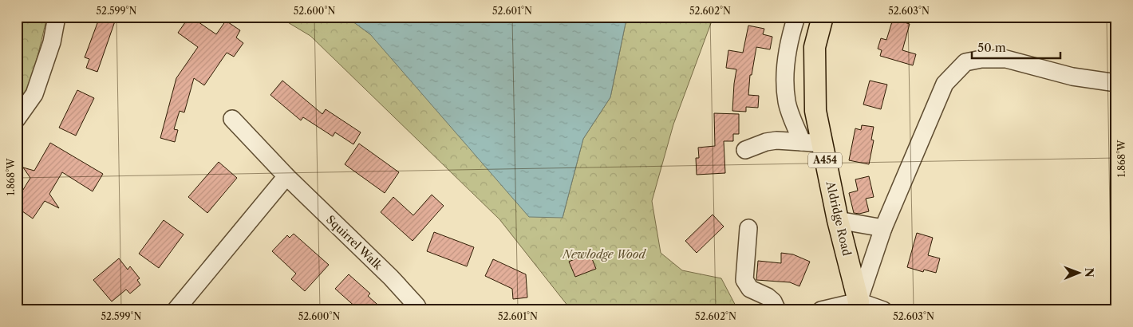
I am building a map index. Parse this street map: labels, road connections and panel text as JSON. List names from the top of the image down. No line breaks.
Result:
{"streets":{"main road":["A454","Aldridge Road"],"street":["Squirrel Walk"]},"parks":["Newlodge Wood"],"scale_bar":"50 m","north":"right","coordinates":["52.599°N","52.600°N","52.601°N","52.602°N","52.603°N","1.868°W"]}
